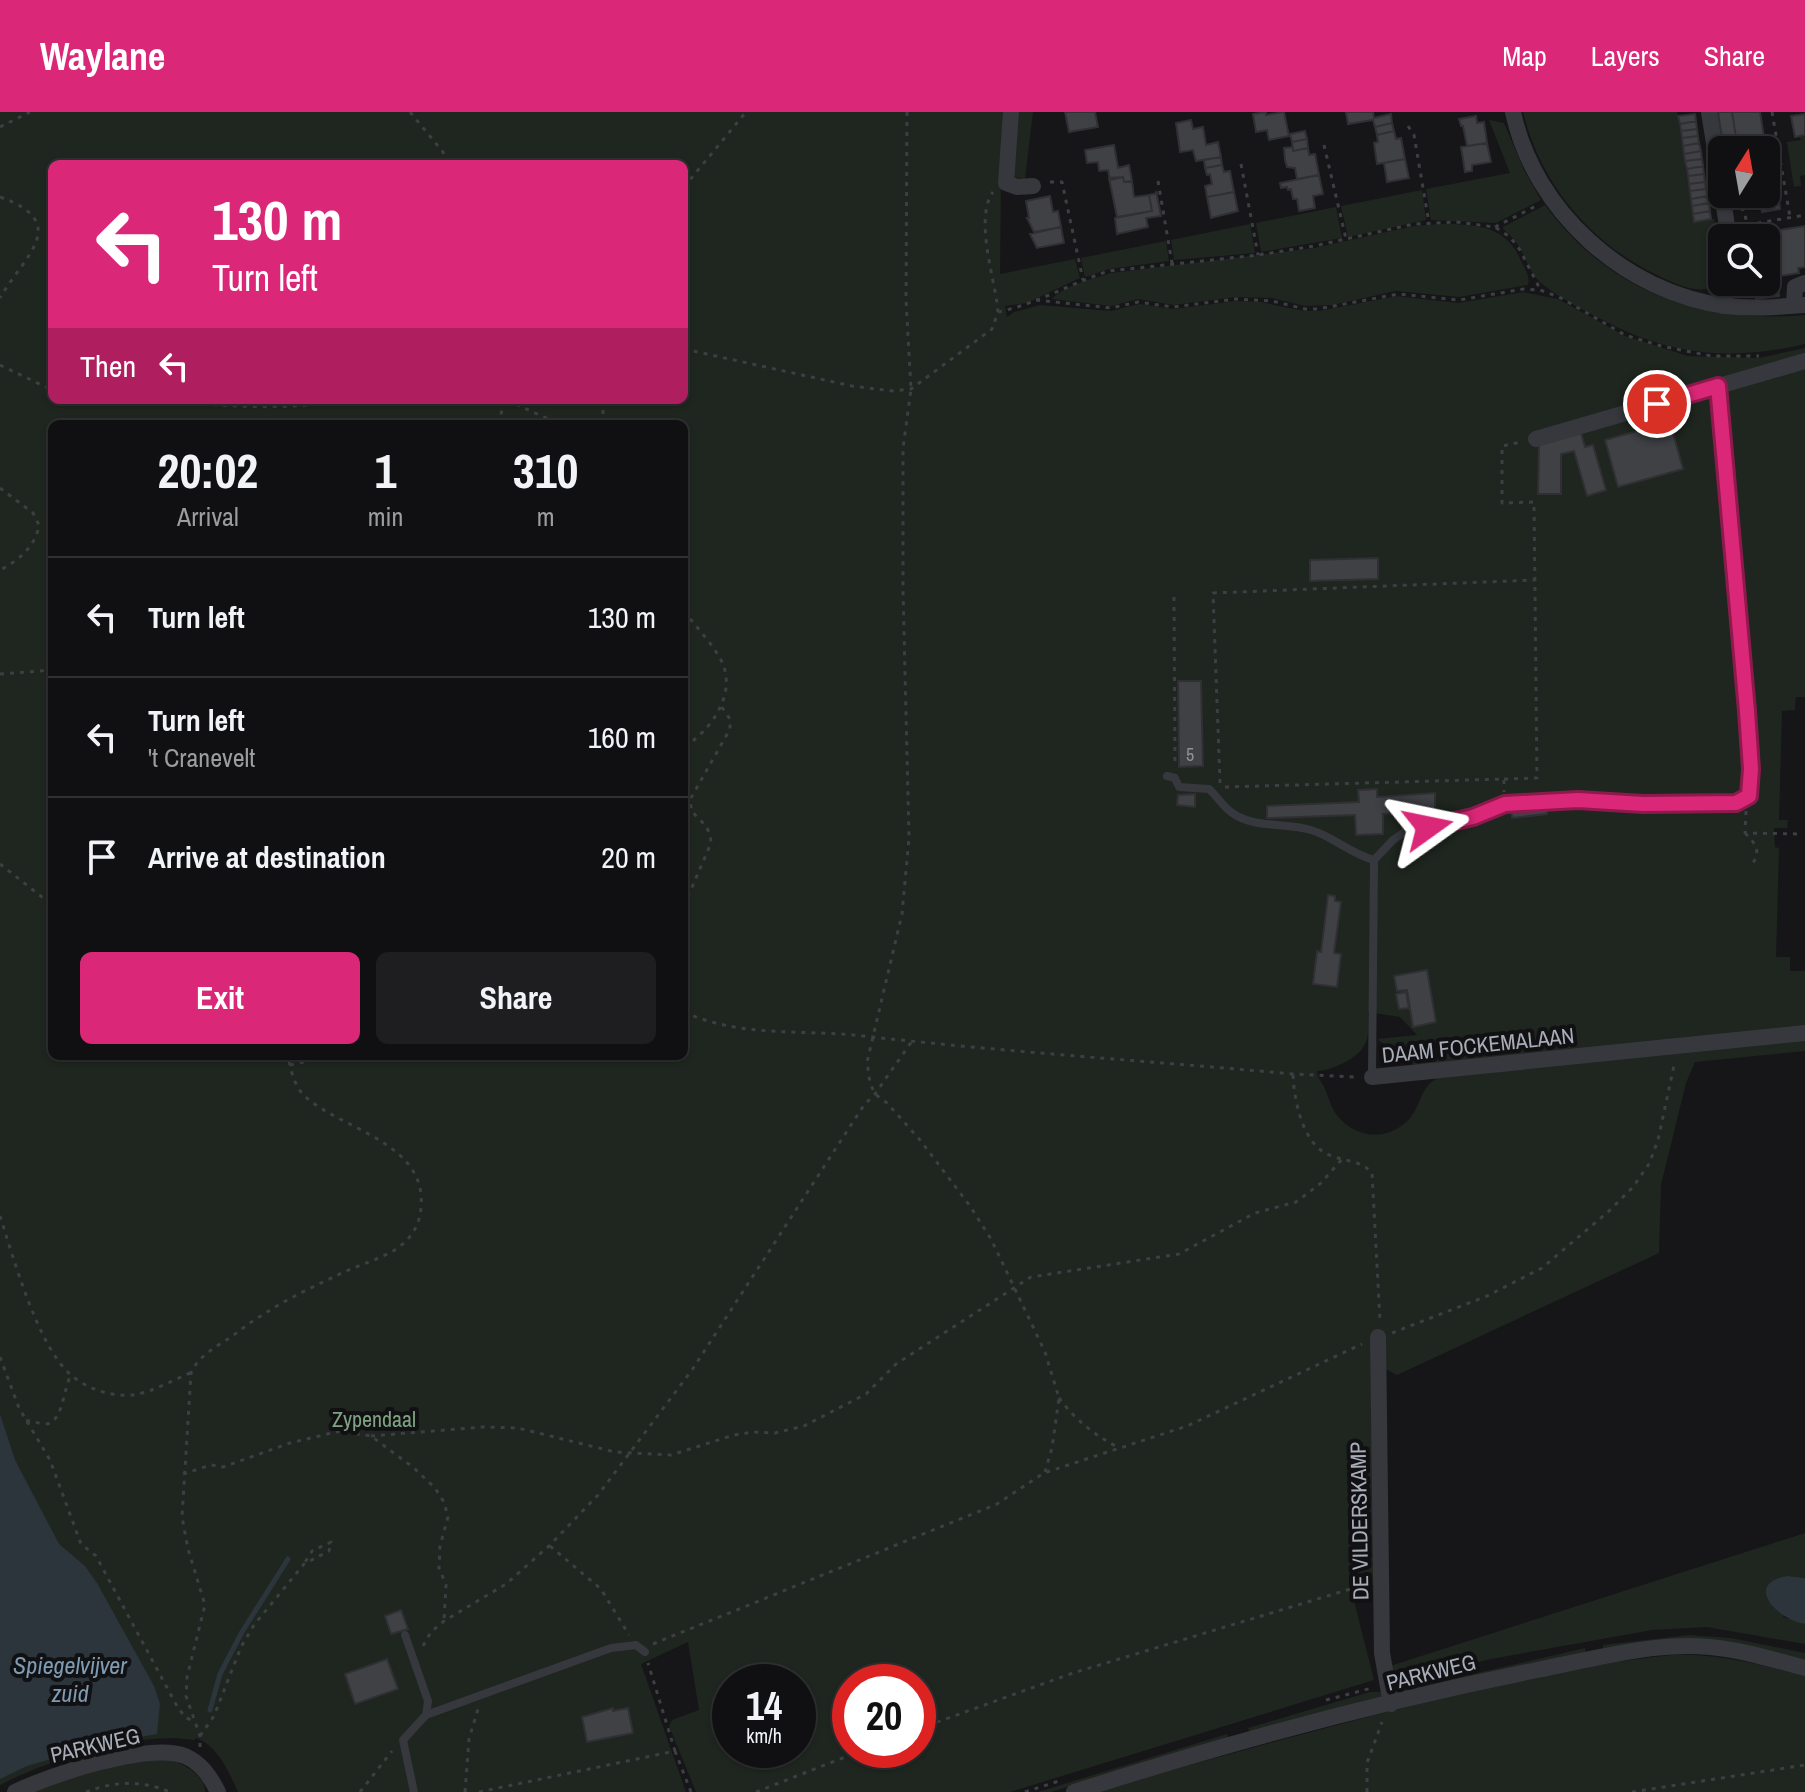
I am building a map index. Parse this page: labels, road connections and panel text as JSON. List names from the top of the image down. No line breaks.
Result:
{"streets":{"street":["DAAM FOCKEMALAAN","DE VILDERSKAMP","PARKWEG"]},"crossings":[["DE VILDERSKAMP","PARKWEG"]],"water":["Spiegelvijver zuid"],"parks":["Zypendaal"],"house_numbers":["5"],"north":"top","page":{"header":"Waylane","nav":["Map","Layers","Share"],"turn":["130 m","Turn left"],"then":"Then","eta":["20:02","Arrival","1","min","310","m"],"list":[{"name":"Turn left","value":"130 m"},{"name":"Turn left","note":"'t Cranevelt","value":"160 m"},{"name":"Arrive at destination","value":"20 m"}],"buttons":["Exit","Share"],"speed":"14 km/h","limit":"20"}}
